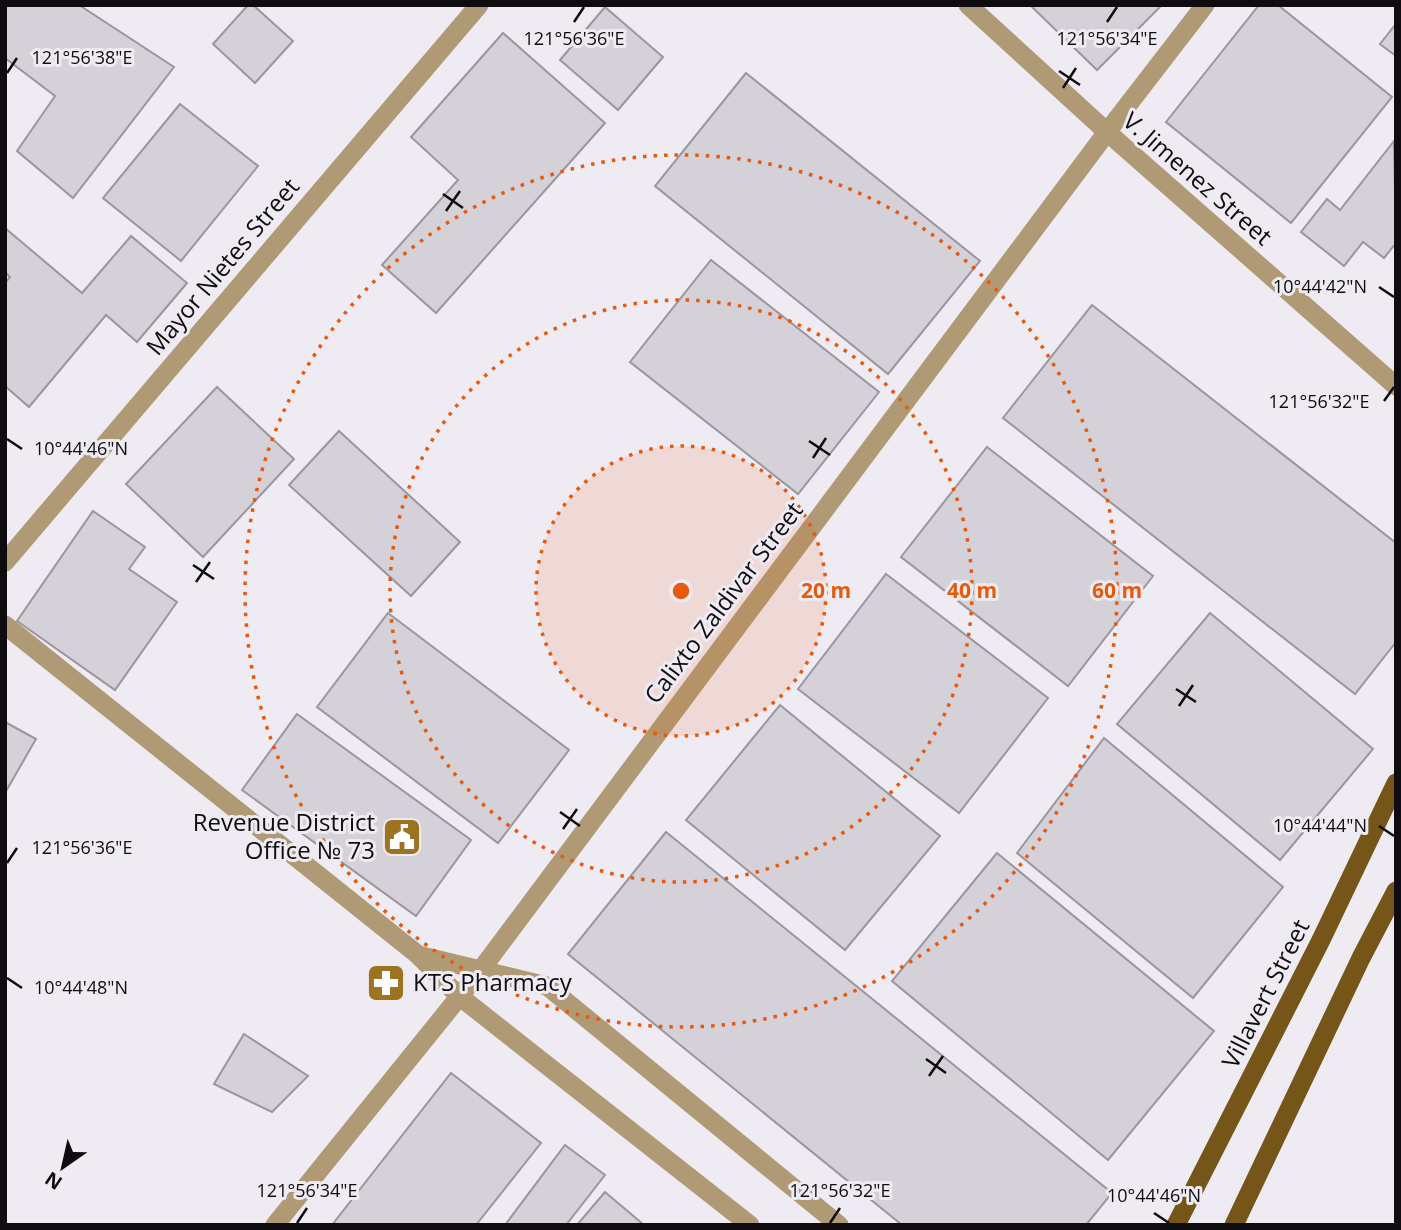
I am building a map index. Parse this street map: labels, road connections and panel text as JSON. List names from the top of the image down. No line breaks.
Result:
{"streets":{"main road":["Villavert Street"],"street":["V. Jimenez Street","Mayor Nietes Street","Calixto Zaldivar Street"]},"crossings":[["V. Jimenez Street","Calixto Zaldivar Street"]],"places":{"public building":["Revenue District Office № 73"],"pharmacy":["KTS Pharmacy"]},"north":"bottom left","coordinates":["121°56'36\"E","121°56'34\"E","121°56'38\"E","10°44'42\"N","121°56'32\"E","10°44'46\"N","10°44'44\"N","10°44'48\"N"],"rings":["20 m","40 m","60 m"]}
